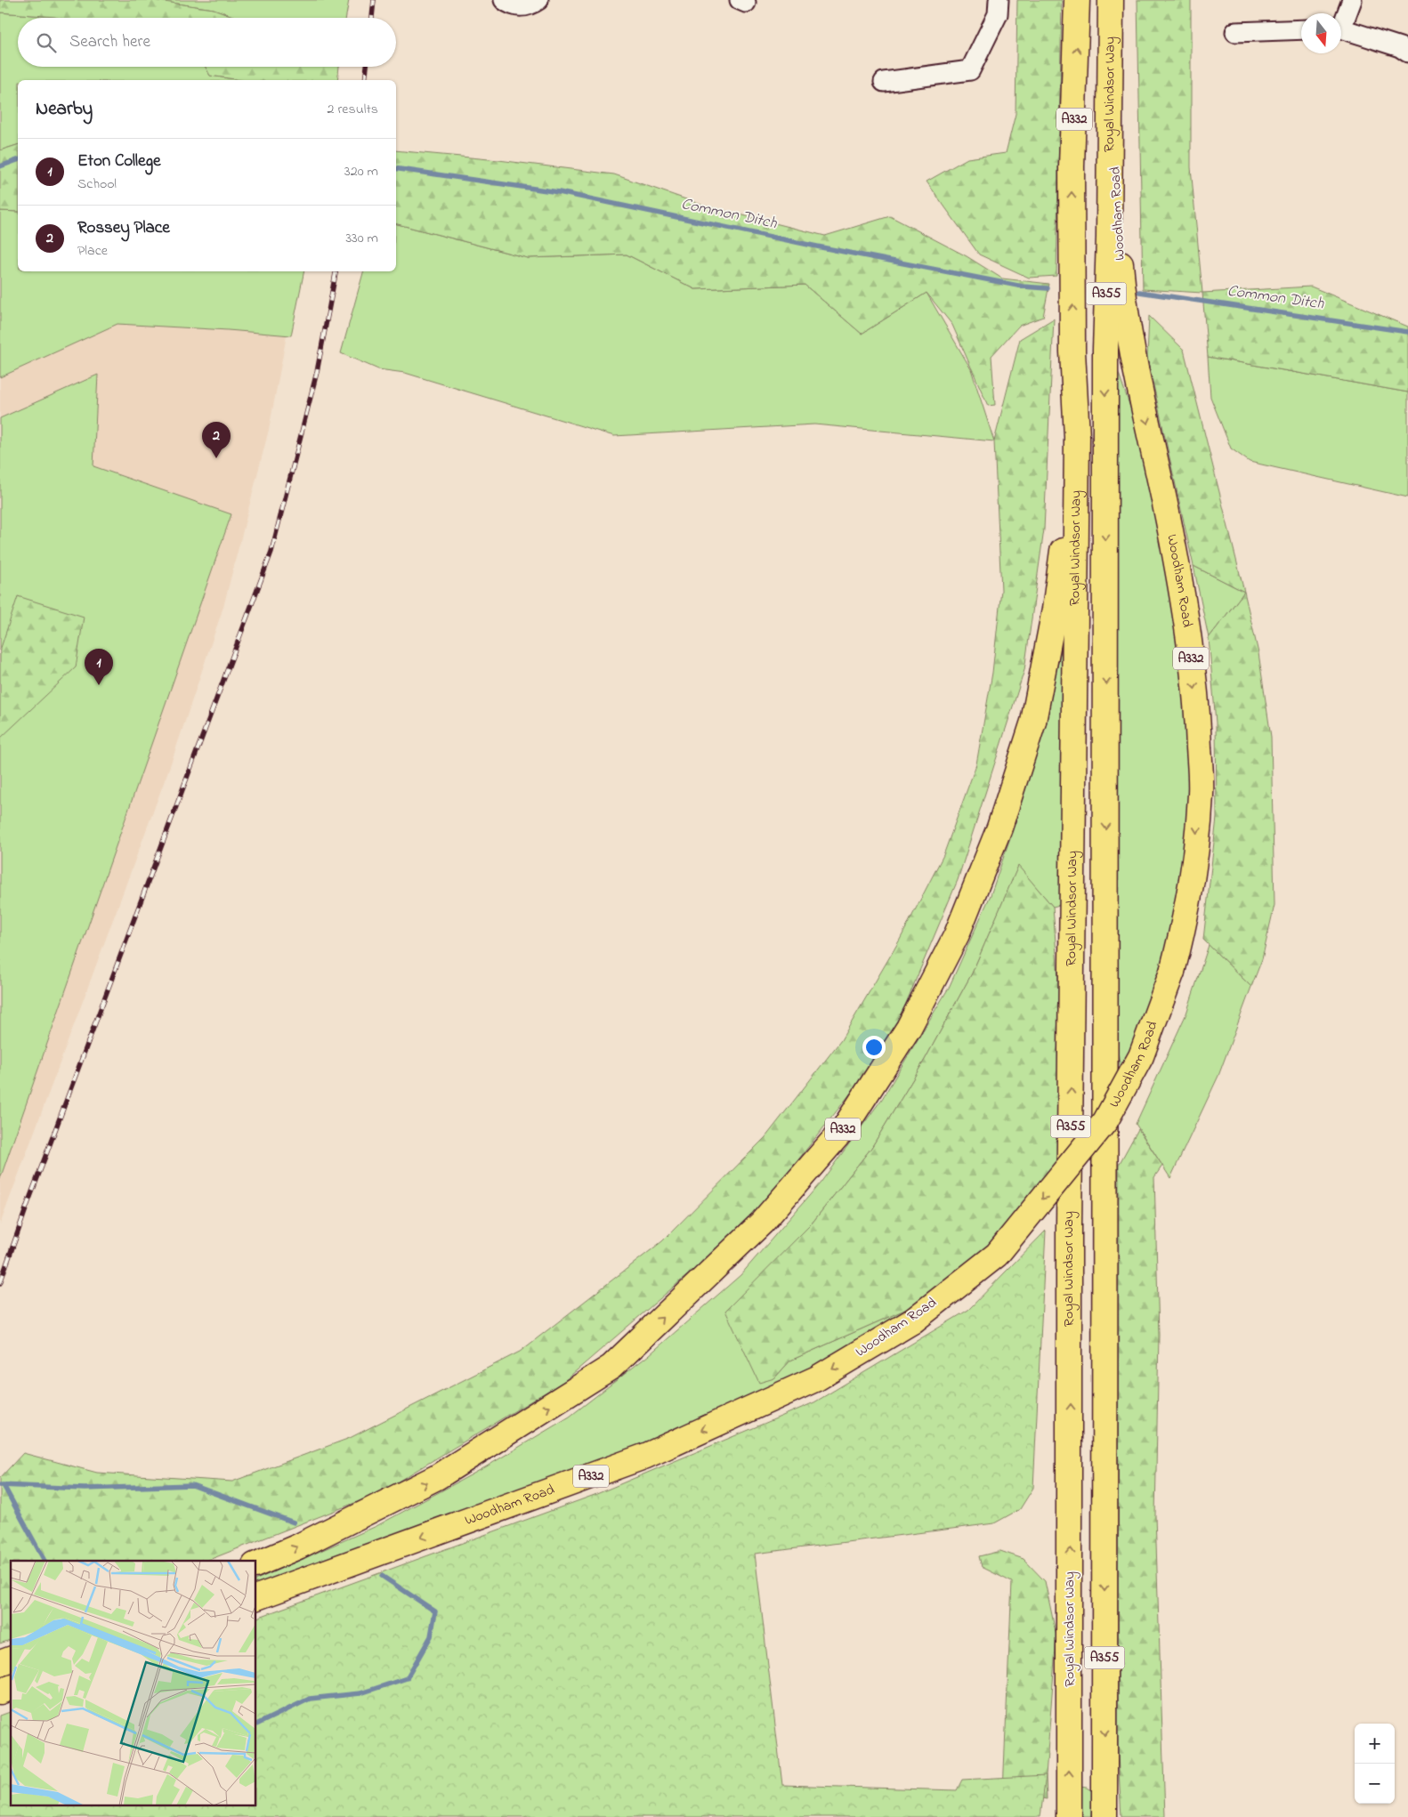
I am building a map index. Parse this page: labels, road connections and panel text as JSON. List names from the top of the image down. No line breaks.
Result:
{"streets":{"main road":["Royal Windsor Way","A332","Woodham Road","A355"]},"crossings":[["Royal Windsor Way","A332"],["Royal Windsor Way","Woodham Road"]],"water":["Common Ditch"],"north":"bottom","page":{"search":"Search here","heading":["Nearby","2 results"],"list":[{"mark":"1","name":"Eton College","note":"School","value":"320 m"},{"mark":"2","name":"Rossey Place","note":"Place","value":"330 m"}],"pins":["2","1"],"map_buttons":["+","−"]}}
